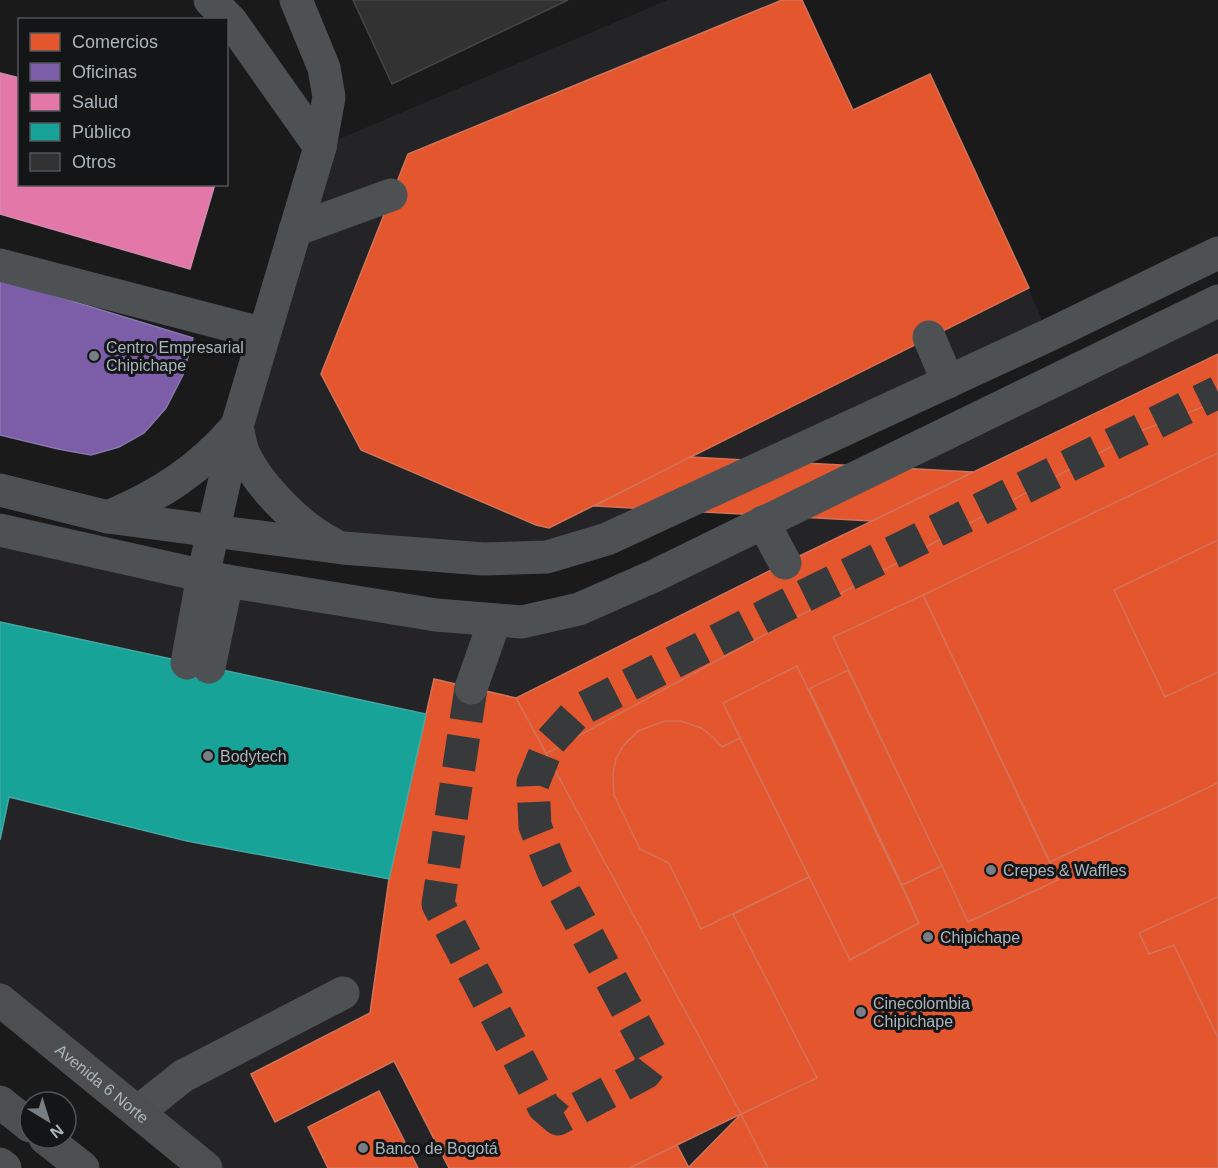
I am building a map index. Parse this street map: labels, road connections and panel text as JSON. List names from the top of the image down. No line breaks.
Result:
{"streets":{"main road":["Avenida 6 Norte"]},"places":["Centro Empresarial Chipichape","Bodytech","Crepes & Waffles","Chipichape","Cinecolombia Chipichape","Banco de Bogotá"],"legend":["Comercios","Oficinas","Salud","Público","Otros"],"north":"bottom right"}
